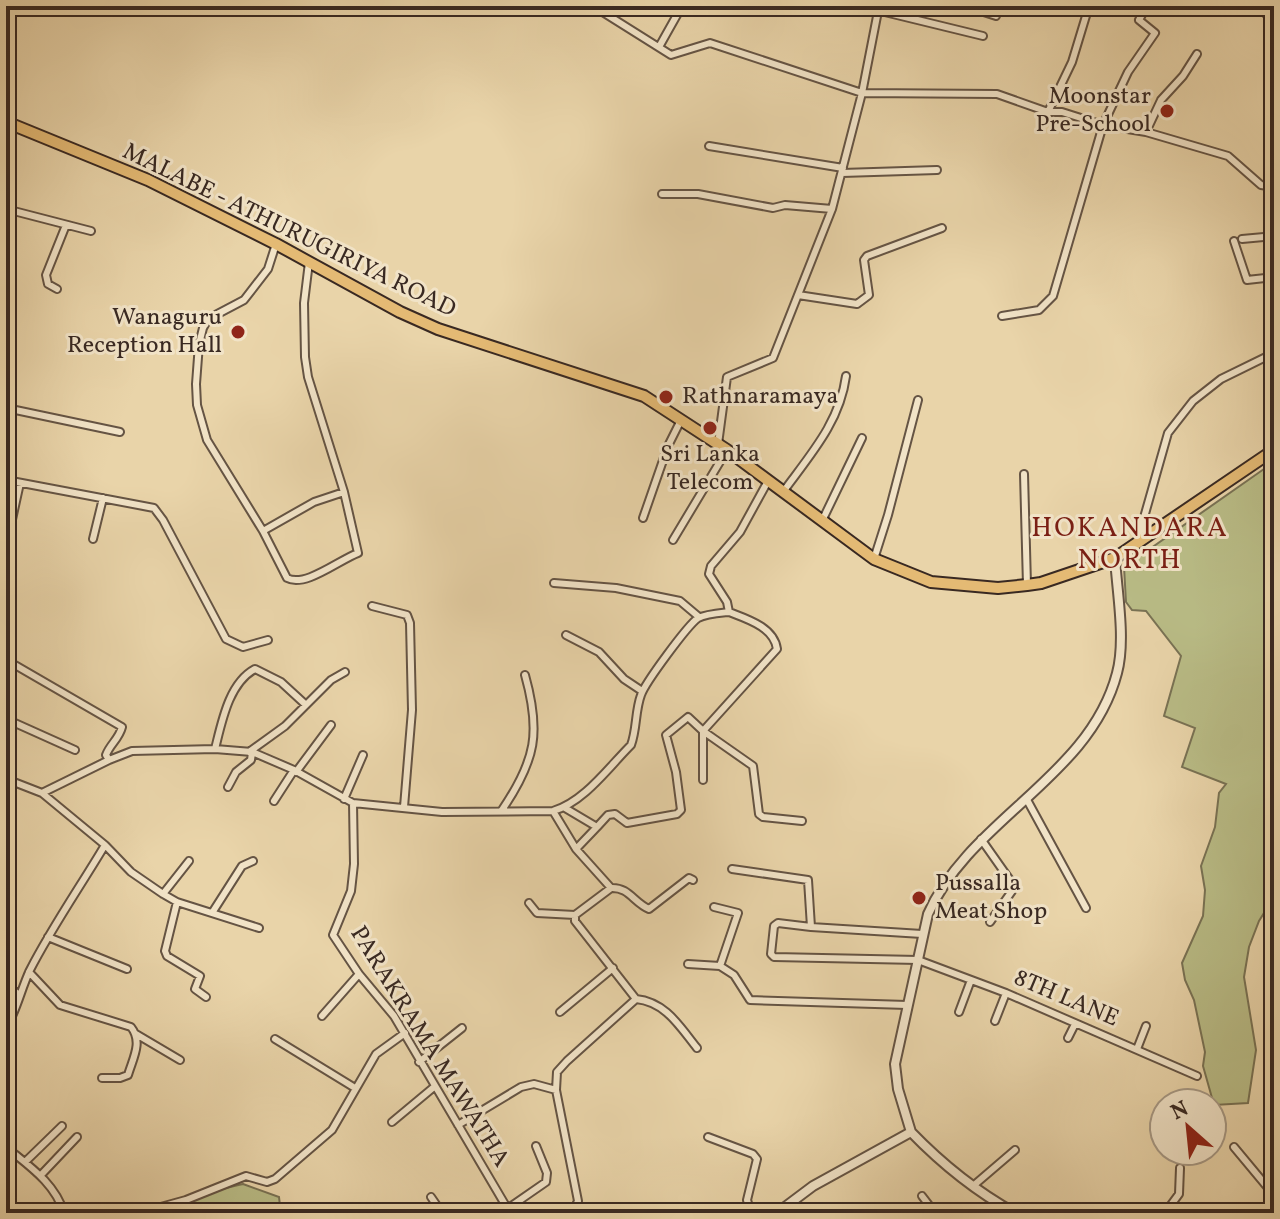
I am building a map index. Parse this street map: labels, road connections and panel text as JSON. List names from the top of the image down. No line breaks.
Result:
{"streets":{"main road":["MALABE - ATHURUGIRIYA ROAD"],"street":["8TH LANE","PARAKRAMA MAWATHA"]},"districts":["HOKANDARA NORTH"],"places":["Moonstar Pre-School","Wanaguru Reception Hall","Rathnaramaya","Sri Lanka Telecom","Pussalla Meat Shop"],"north":"top left"}
